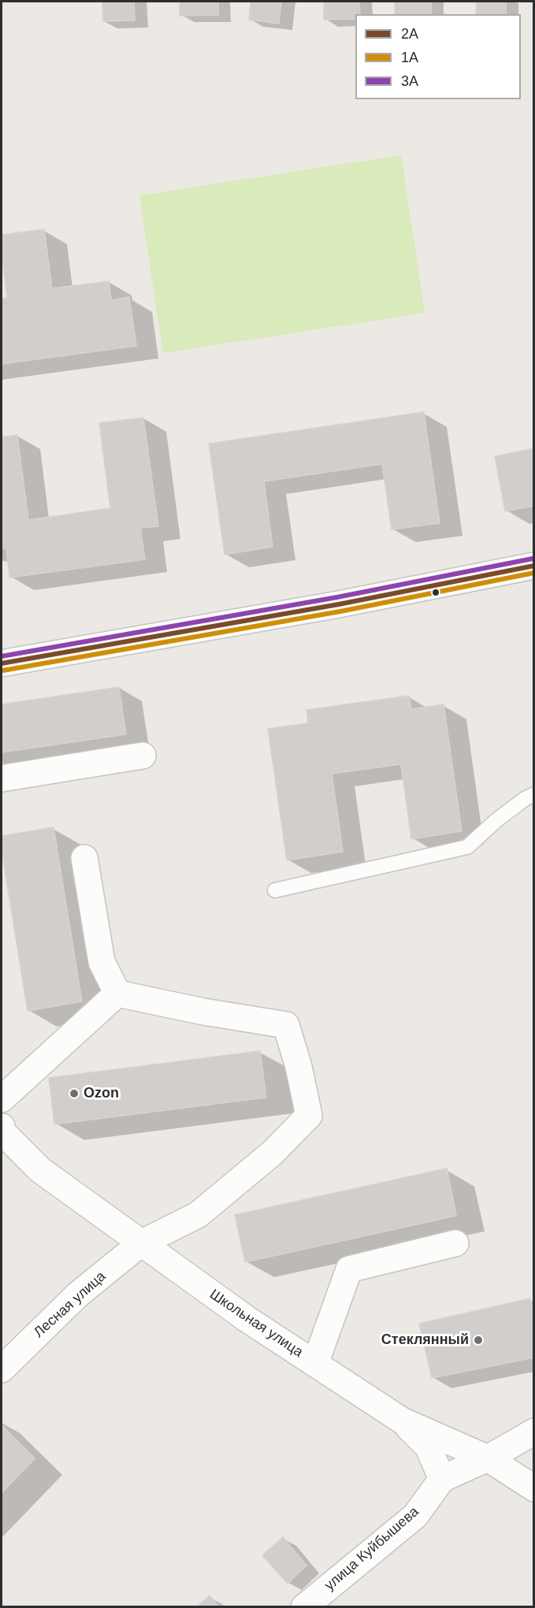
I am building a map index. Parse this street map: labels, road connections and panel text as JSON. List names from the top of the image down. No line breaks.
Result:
{"streets":{"street":["Лесная улица","Школьная улица","улица Куйбышева"]},"crossings":[["Лесная улица","Школьная улица"],["Школьная улица","улица Куйбышева"]],"places":["Ozon","Стеклянный"],"lines":["transit line 3А","transit line 2А","transit line 1А"],"legend":["2А","1А","3А"]}
